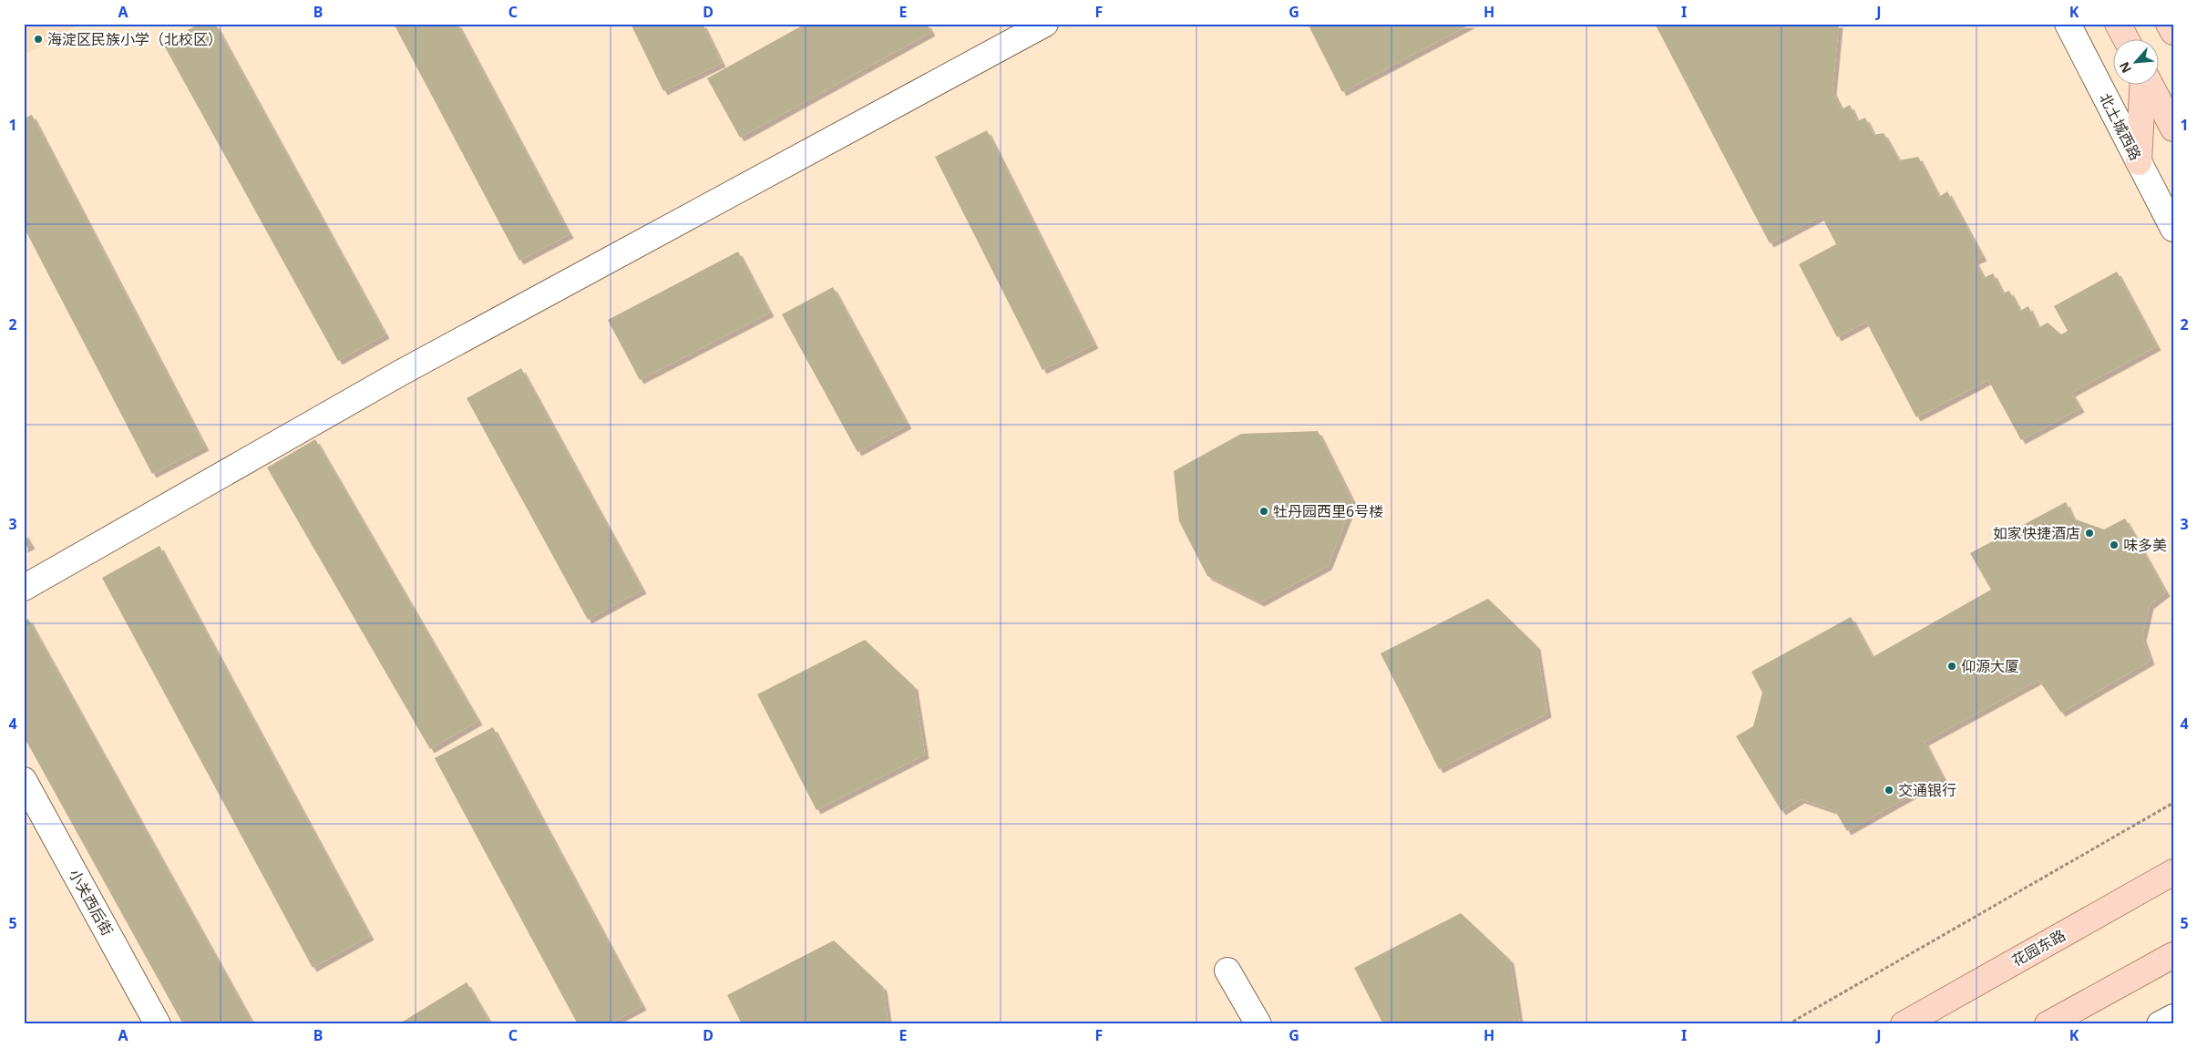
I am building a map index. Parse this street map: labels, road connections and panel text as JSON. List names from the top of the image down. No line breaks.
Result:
{"streets":{"main road":["花园东路"],"street":["北土城西路","小关西后街"]},"places":["海淀区民族小学（北校区）","牡丹园西里6号楼","如家快捷酒店","味多美","仰源大厦","交通银行"],"north":"bottom left","grid":{"columns":["A","B","C","D","E","F","G","H","I","J","K"],"rows":["1","2","3","4","5"]}}
